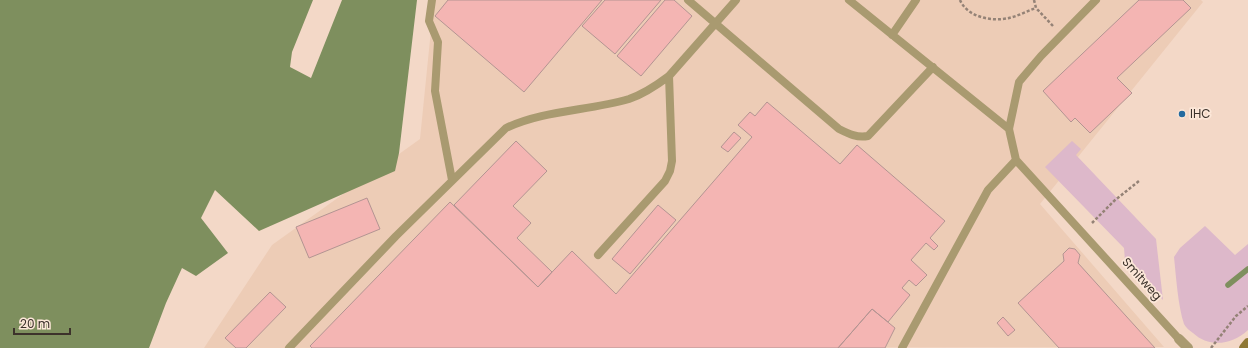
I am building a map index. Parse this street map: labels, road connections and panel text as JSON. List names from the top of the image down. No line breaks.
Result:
{"streets":{"street":["Smitweg"]},"places":["IHC"],"scale_bar":"20 m"}
